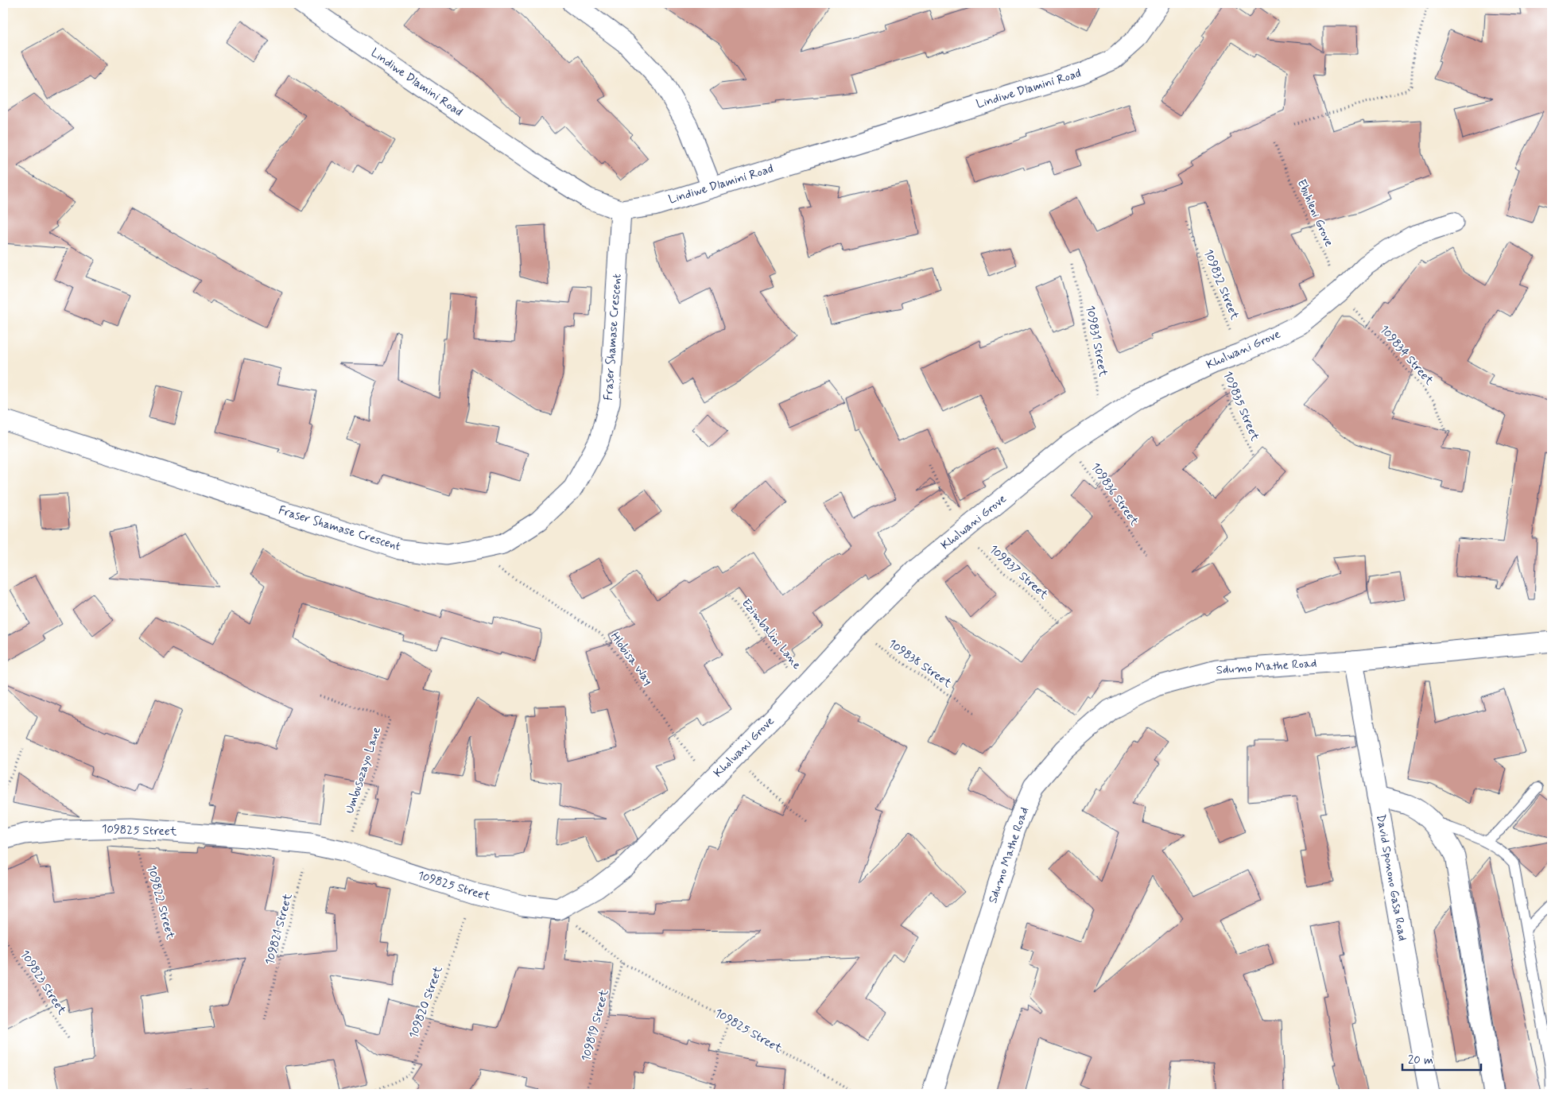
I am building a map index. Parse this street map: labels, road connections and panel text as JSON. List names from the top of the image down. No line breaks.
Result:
{"streets":{"street":["Lindiwe Dlamini Road","Fraser Shamase Crescent","Kholwani Grove","Sdumo Mathe Road","109825 Street","David Sponono Gasa Road"],"path":["Ebuhleni Grove","109832 Street","109831 Street","109834 Street","109835 Street","109836 Street","109837 Street","Ezimbalini Lane","Hlobisa Way","109838 Street","Umbusozayo Lane","109822 Street","109821 Street","109823 Street","109820 Street","109819 Street"]},"crossings":[["Lindiwe Dlamini Road","Fraser Shamase Crescent"],["Ebuhleni Grove","Kholwani Grove"],["Ebuhleni Grove","109834 Street"],["109832 Street","Kholwani Grove"],["Fraser Shamase Crescent","Hlobisa Way"],["109831 Street","Kholwani Grove"],["Kholwani Grove","109834 Street"],["Kholwani Grove","109835 Street"],["Kholwani Grove","109836 Street"],["Kholwani Grove","109837 Street"],["Kholwani Grove","Ezimbalini Lane"],["Kholwani Grove","Hlobisa Way"],["Kholwani Grove","109838 Street"],["Kholwani Grove","109825 Street"],["Sdumo Mathe Road","David Sponono Gasa Road"],["Umbusozayo Lane","109825 Street"],["109825 Street","109822 Street"],["109825 Street","109821 Street"],["109825 Street","109820 Street"],["109825 Street","109819 Street"]],"scale_bar":"20 m"}
